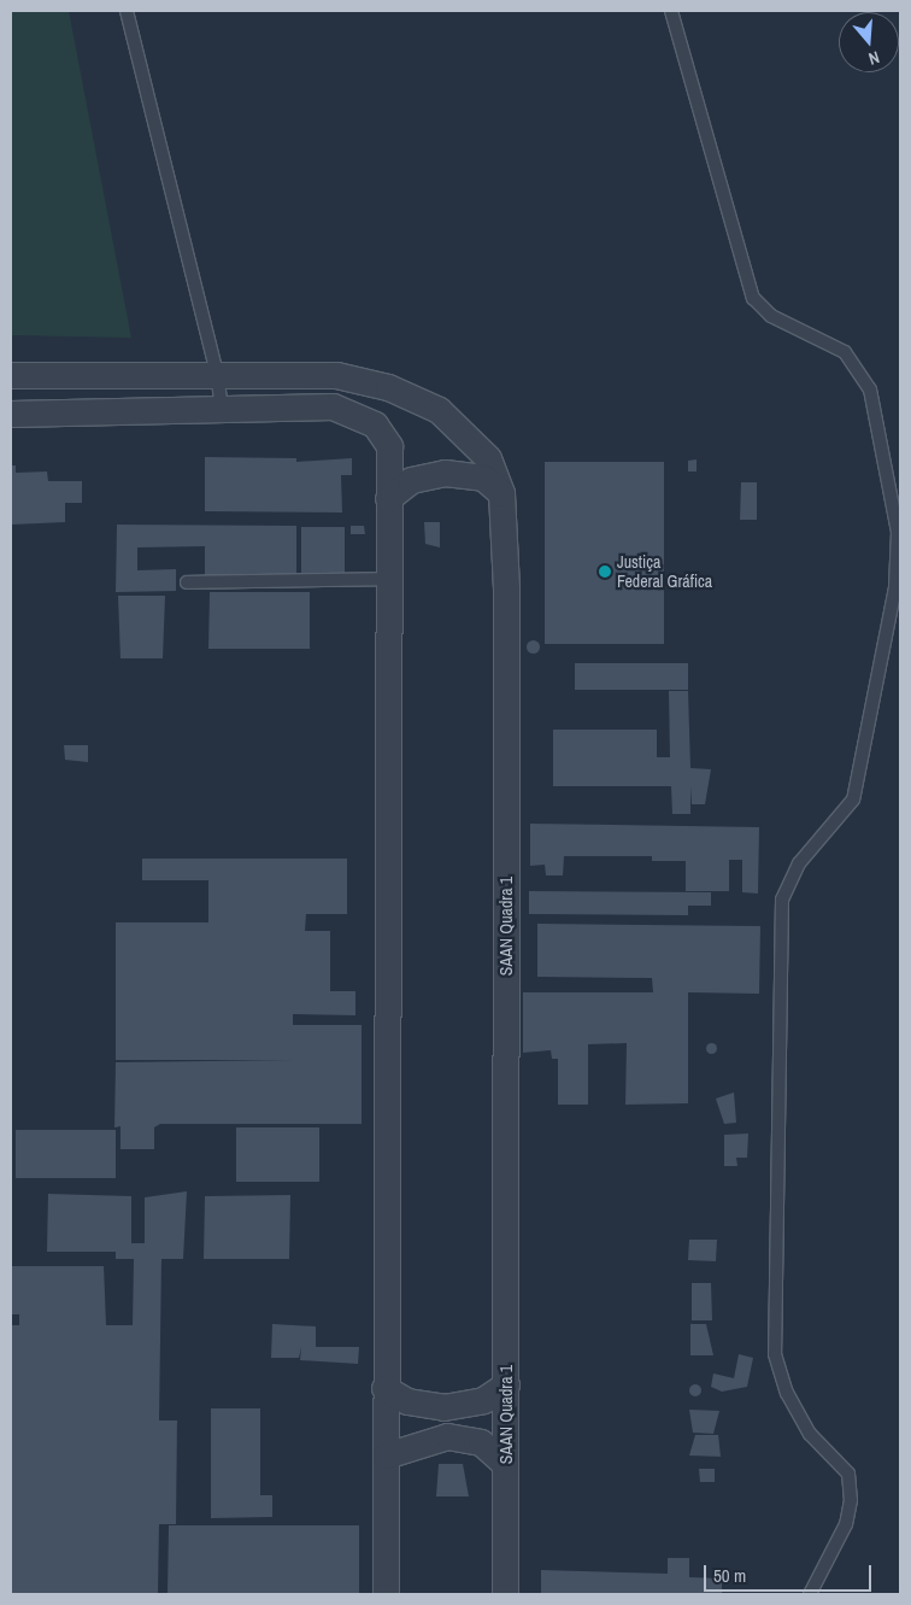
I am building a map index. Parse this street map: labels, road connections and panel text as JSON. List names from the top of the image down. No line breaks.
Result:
{"streets":{"street":["SAAN Quadra 1"]},"places":["Justiça Federal Gráfica"],"scale_bar":"50 m","north":"bottom"}
